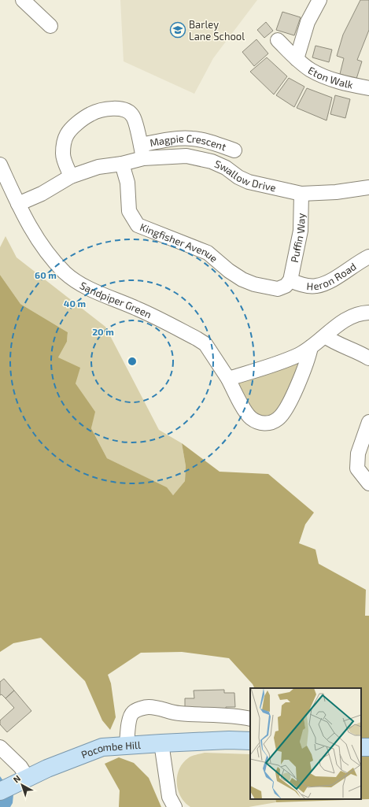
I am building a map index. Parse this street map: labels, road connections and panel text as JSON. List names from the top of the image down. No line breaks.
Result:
{"streets":{"main road":["Pocombe Hill"],"street":["Eton Walk","Magpie Crescent","Swallow Drive","Puffin Way","Kingfisher Avenue","Heron Road","Sandpiper Green"]},"crossings":[["Magpie Crescent","Swallow Drive"],["Swallow Drive","Puffin Way"],["Swallow Drive","Kingfisher Avenue"],["Puffin Way","Kingfisher Avenue"],["Puffin Way","Heron Road"],["Kingfisher Avenue","Heron Road"]],"places":{"school or university":["Barley Lane School"]},"north":"top left","rings":["60 m","40 m","20 m"]}
